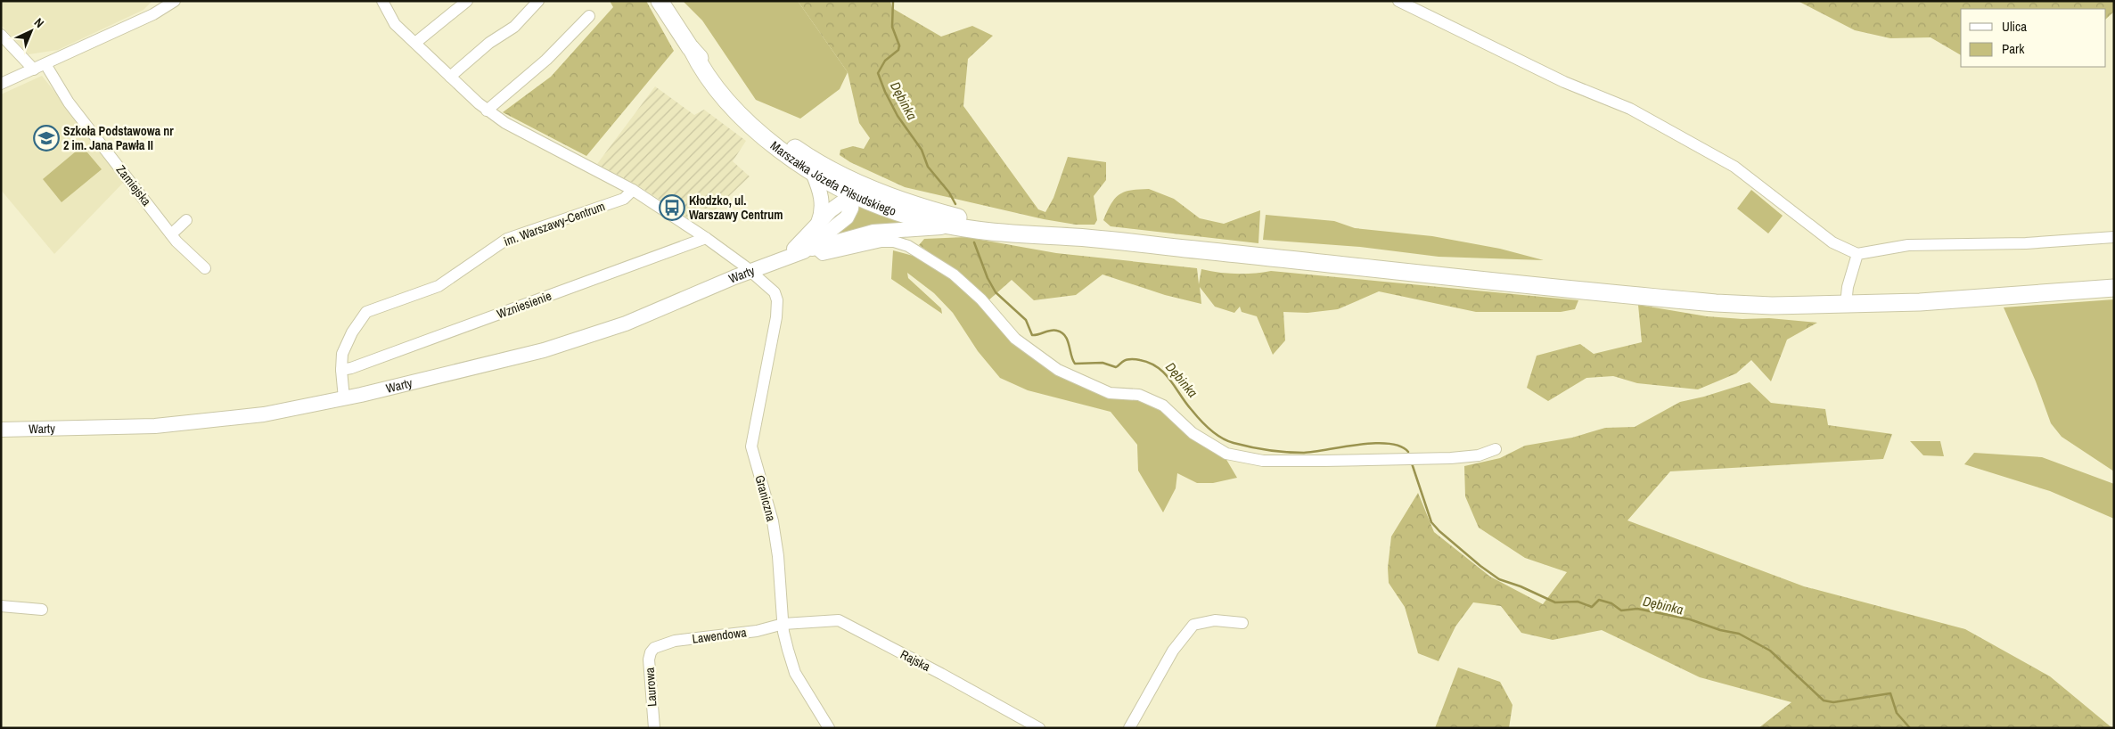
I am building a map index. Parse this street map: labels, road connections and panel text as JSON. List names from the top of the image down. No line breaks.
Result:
{"streets":{"highway":["Marszałka Józefa Piłsudskiego"],"main road":["Warty"],"street":["Zamiejska","im. Warszawy-Centrum","Wzniesienie","Graniczna","Lawendowa","Rajska","Laurowa"]},"crossings":[["Marszałka Józefa Piłsudskiego","Warty"],["im. Warszawy-Centrum","Warty"],["im. Warszawy-Centrum","Wzniesienie"],["Warty","Graniczna"],["Graniczna","Lawendowa"],["Graniczna","Rajska"],["Lawendowa","Rajska"],["Lawendowa","Laurowa"]],"water":["Dębinka"],"places":{"school or university":["Szkoła Podstawowa nr 2 im. Jana Pawła II"],"bus stop":["Kłodzko, ul. Warszawy Centrum"]},"legend":["Ulica","Park"],"north":"top right"}
